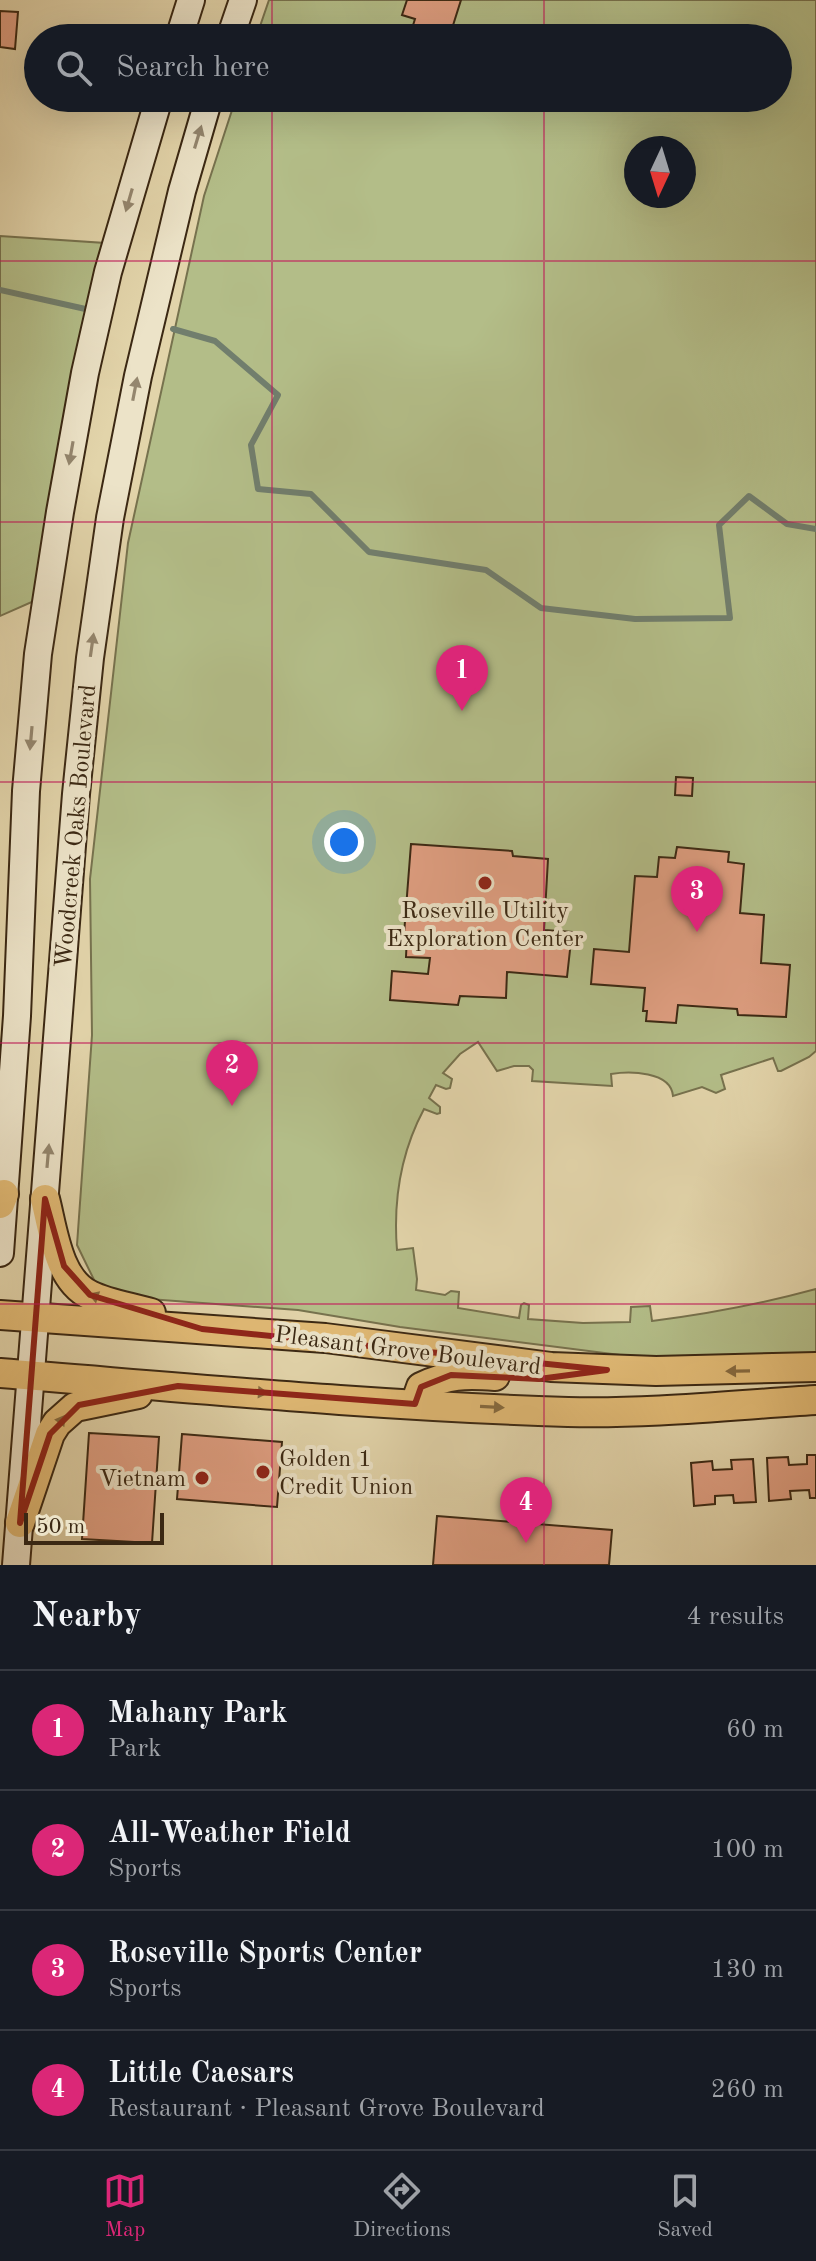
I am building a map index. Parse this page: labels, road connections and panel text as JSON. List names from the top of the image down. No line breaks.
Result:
{"streets":{"main road":["Woodcreek Oaks Boulevard","Pleasant Grove Boulevard"]},"crossings":[["Woodcreek Oaks Boulevard","Pleasant Grove Boulevard"]],"places":["Roseville Utility Exploration Center","Golden 1 Credit Union","Vietnam"],"scale_bar":"50 m","north":"bottom","page":{"search":"Search here","pins":["1","3","2","4"],"scale":"50 m","heading":["Nearby","4 results"],"list":[{"mark":"1","name":"Mahany Park","note":"Park","value":"60 m"},{"mark":"2","name":"All-Weather Field","note":"Sports","value":"100 m"},{"mark":"3","name":"Roseville Sports Center","note":"Sports","value":"130 m"},{"mark":"4","name":"Little Caesars","note":"Restaurant · Pleasant Grove Boulevard","value":"260 m"}],"nav":["Map","Directions","Saved"]}}
